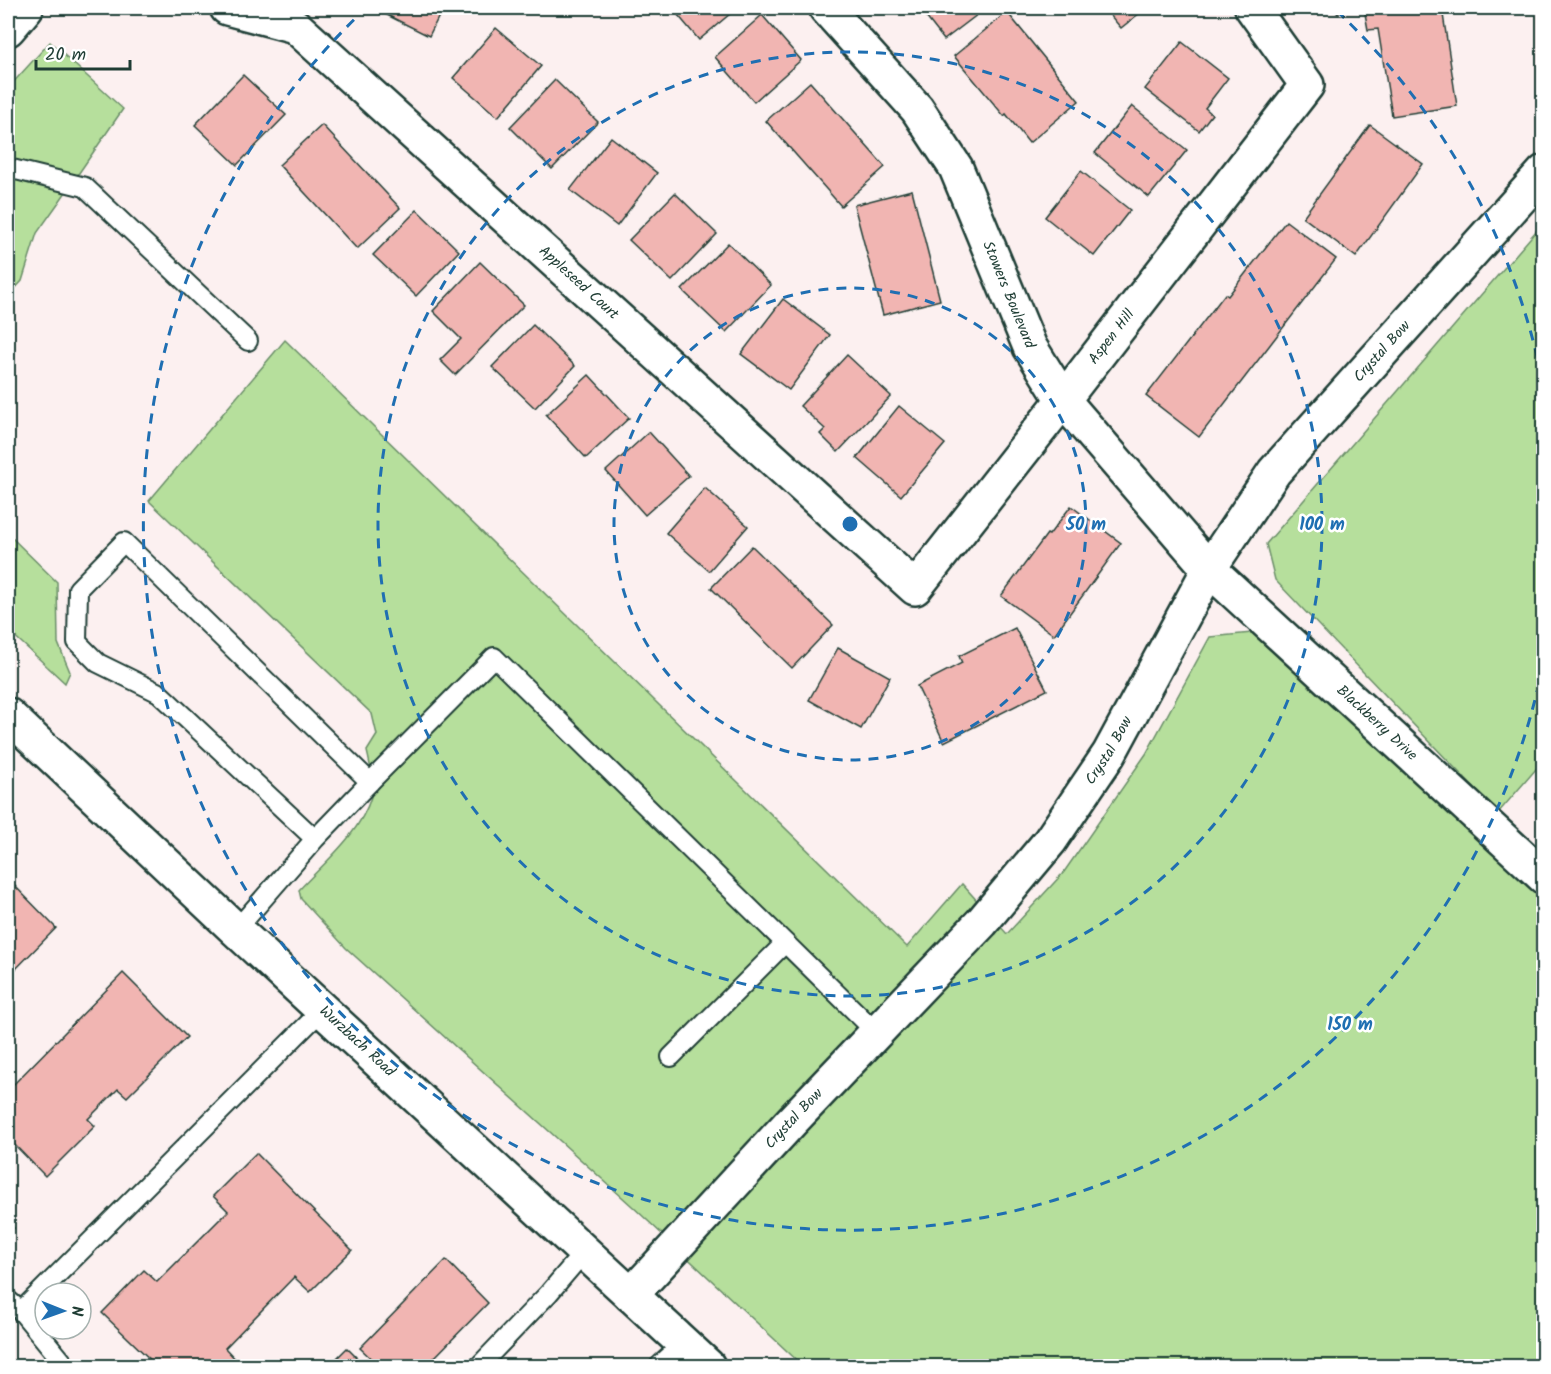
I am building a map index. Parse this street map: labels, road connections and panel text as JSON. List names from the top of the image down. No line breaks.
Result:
{"streets":{"street":["Appleseed Court","Stowers Boulevard","Aspen Hill","Crystal Bow","Blackberry Drive","Wurzbach Road"]},"crossings":[["Appleseed Court","Aspen Hill"],["Stowers Boulevard","Aspen Hill"],["Stowers Boulevard","Crystal Bow"],["Stowers Boulevard","Blackberry Drive"],["Crystal Bow","Blackberry Drive"],["Crystal Bow","Wurzbach Road"]],"scale_bar":"20 m","north":"right","rings":["50 m","100 m","150 m"]}
